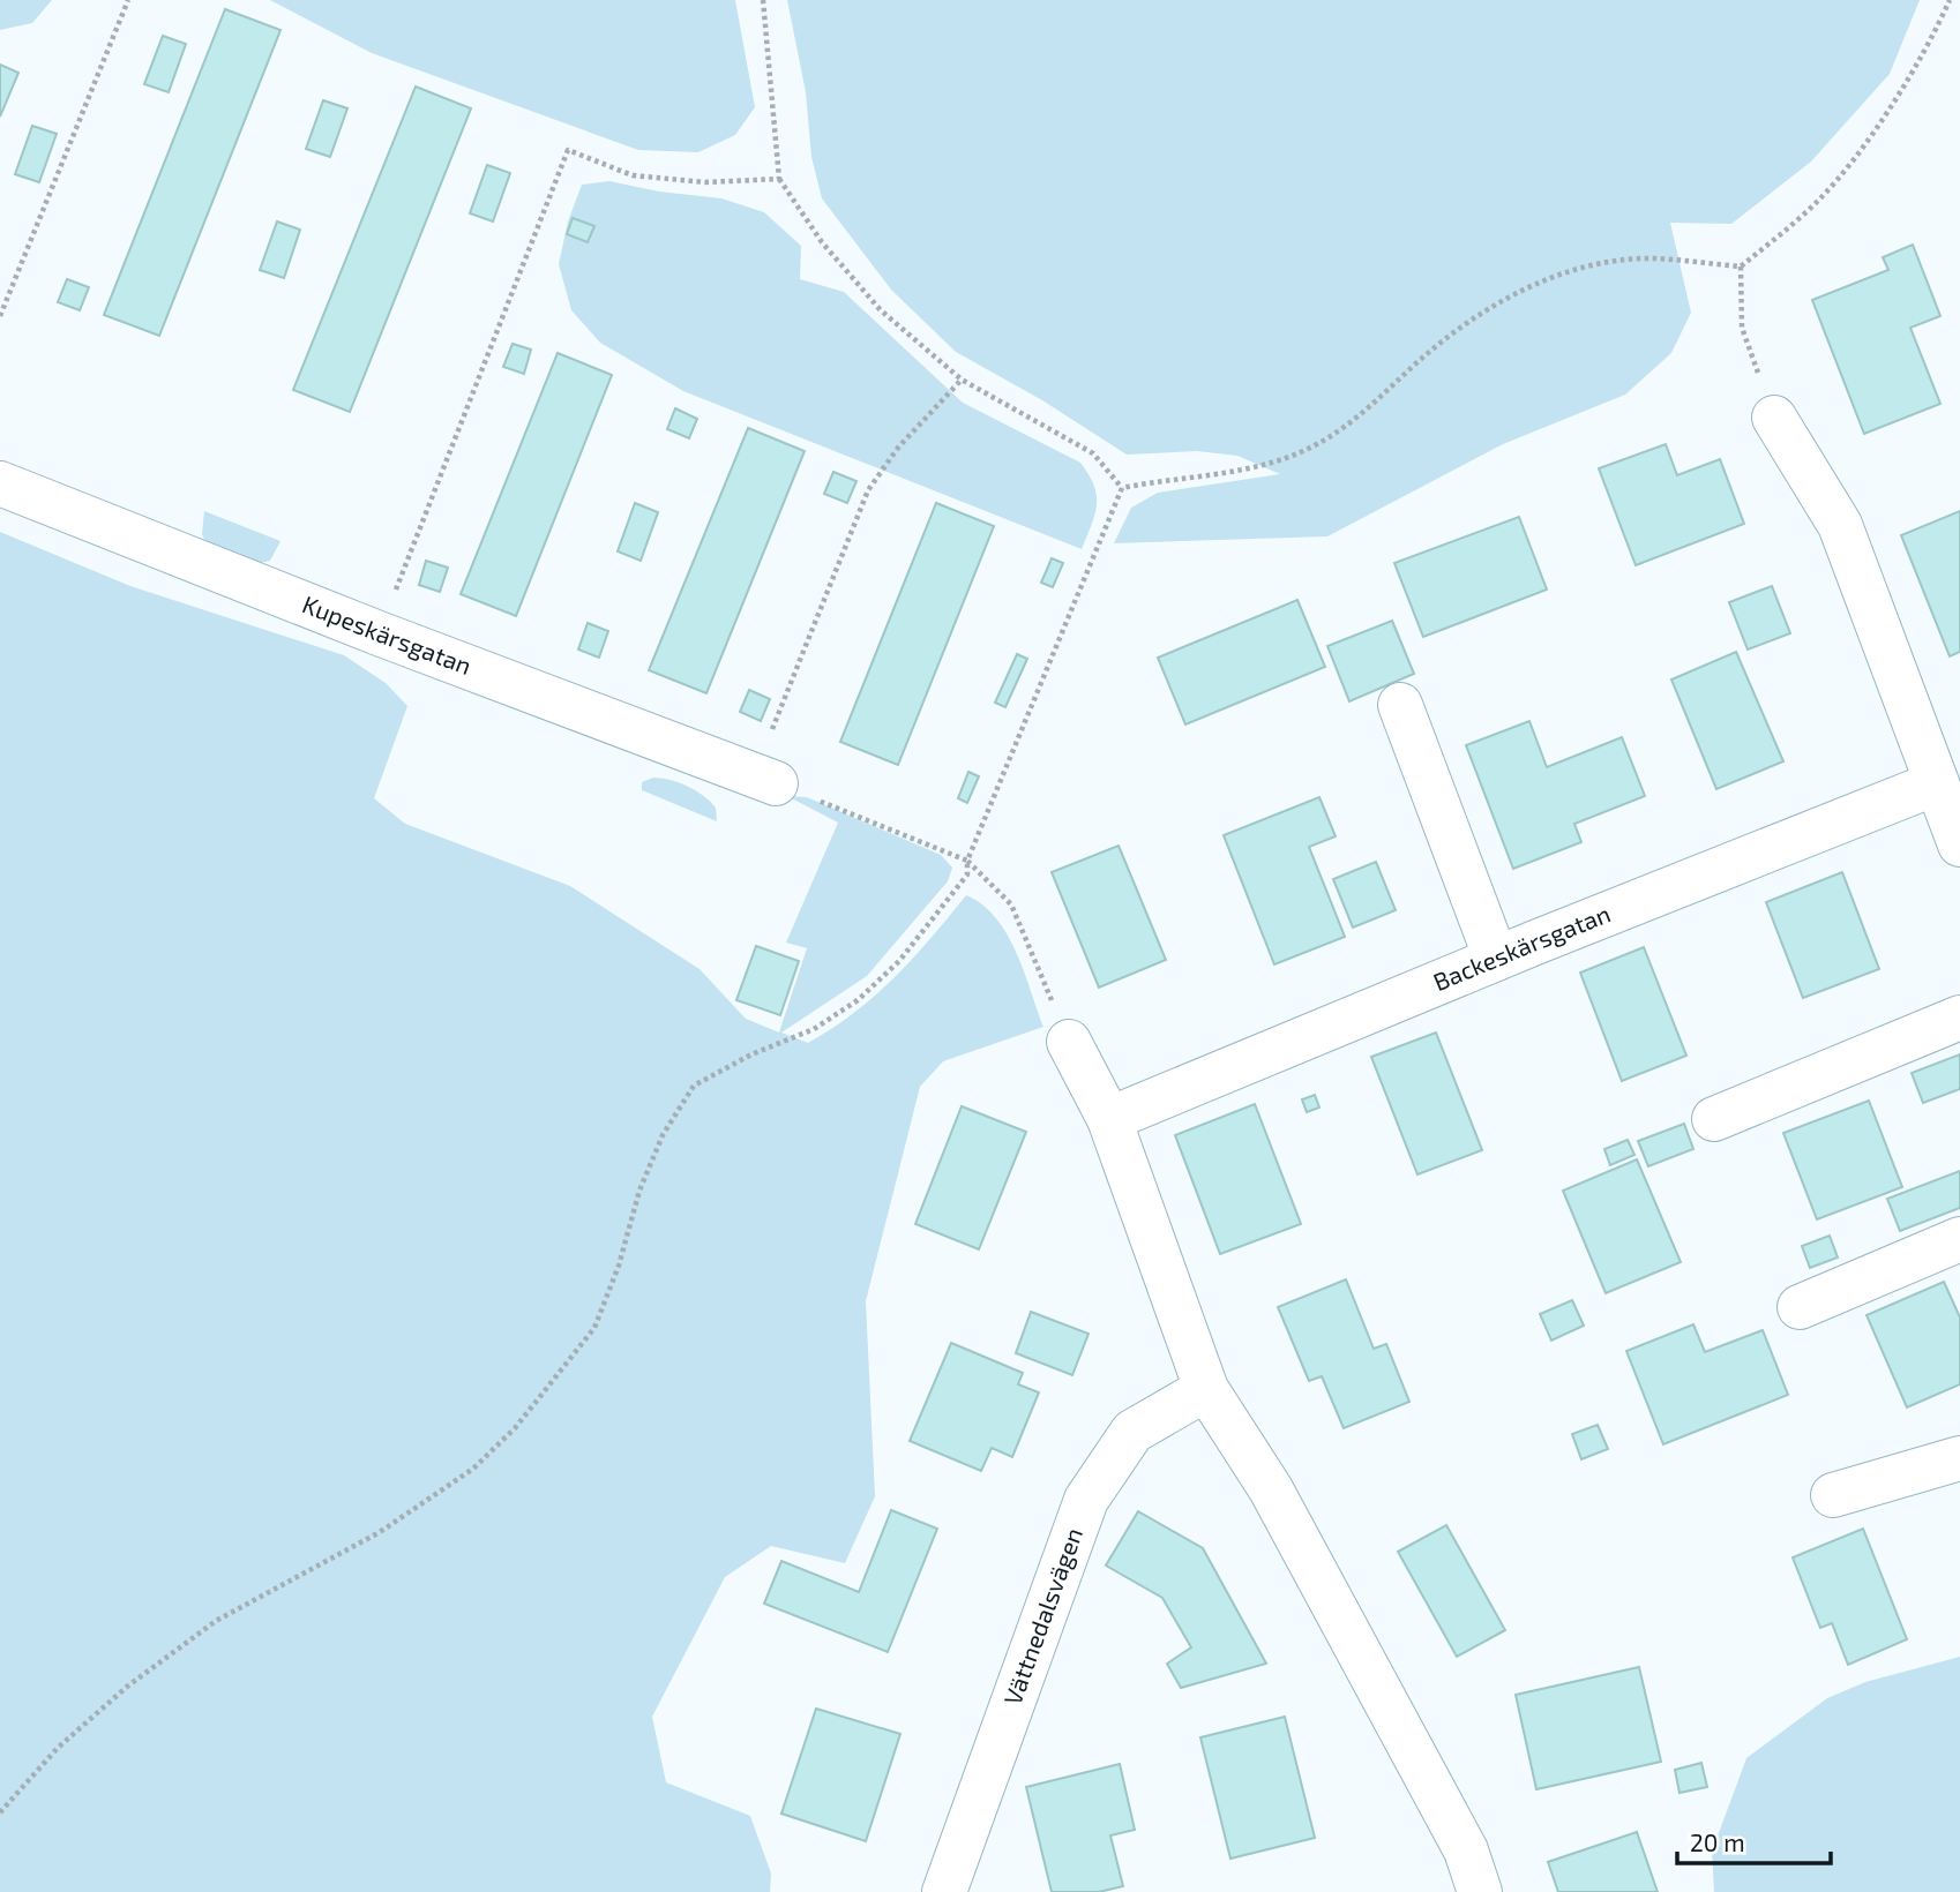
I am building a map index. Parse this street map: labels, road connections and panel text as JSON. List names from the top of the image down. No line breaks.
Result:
{"streets":{"street":["Kupeskärsgatan","Backeskärsgatan","Vättnedalsvägen"]},"scale_bar":"20 m"}
